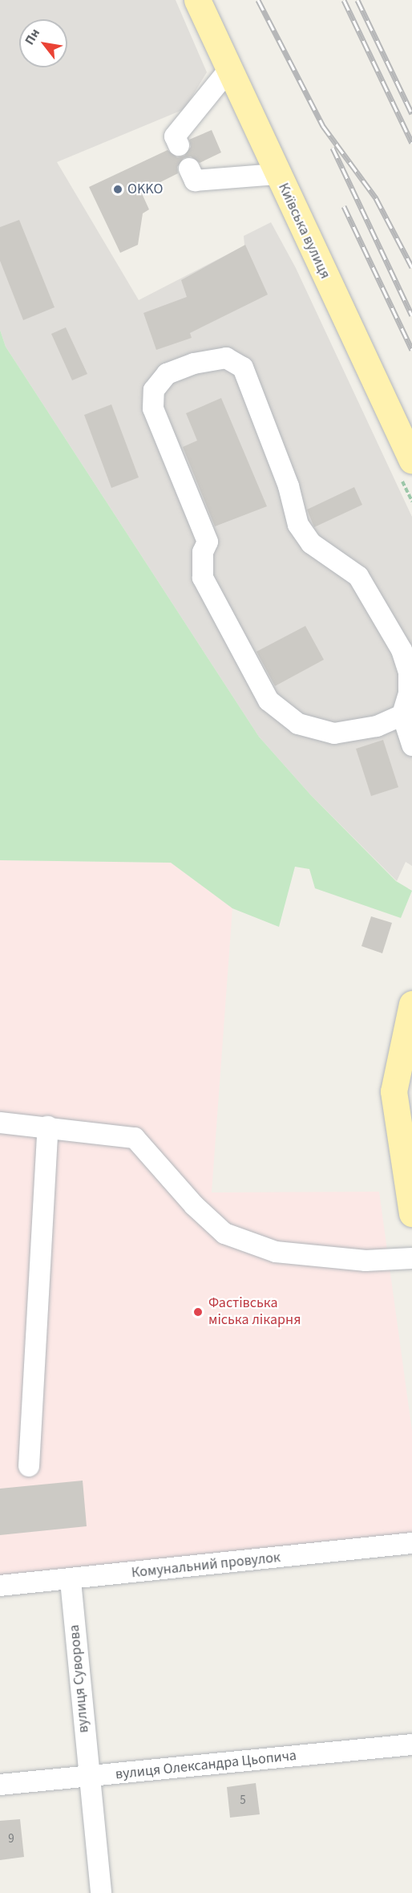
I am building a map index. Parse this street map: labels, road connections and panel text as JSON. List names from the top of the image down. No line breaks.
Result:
{"streets":{"main road":["Київська вулиця"],"street":["Комунальний провулок","вулиця Суворова","вулиця Олександра Цьопича"]},"crossings":[["Комунальний провулок","вулиця Суворова"],["вулиця Суворова","вулиця Олександра Цьопича"]],"places":["OKKO","Фастівська міська лікарня"],"house_numbers":["5","9"],"north":"top left"}
